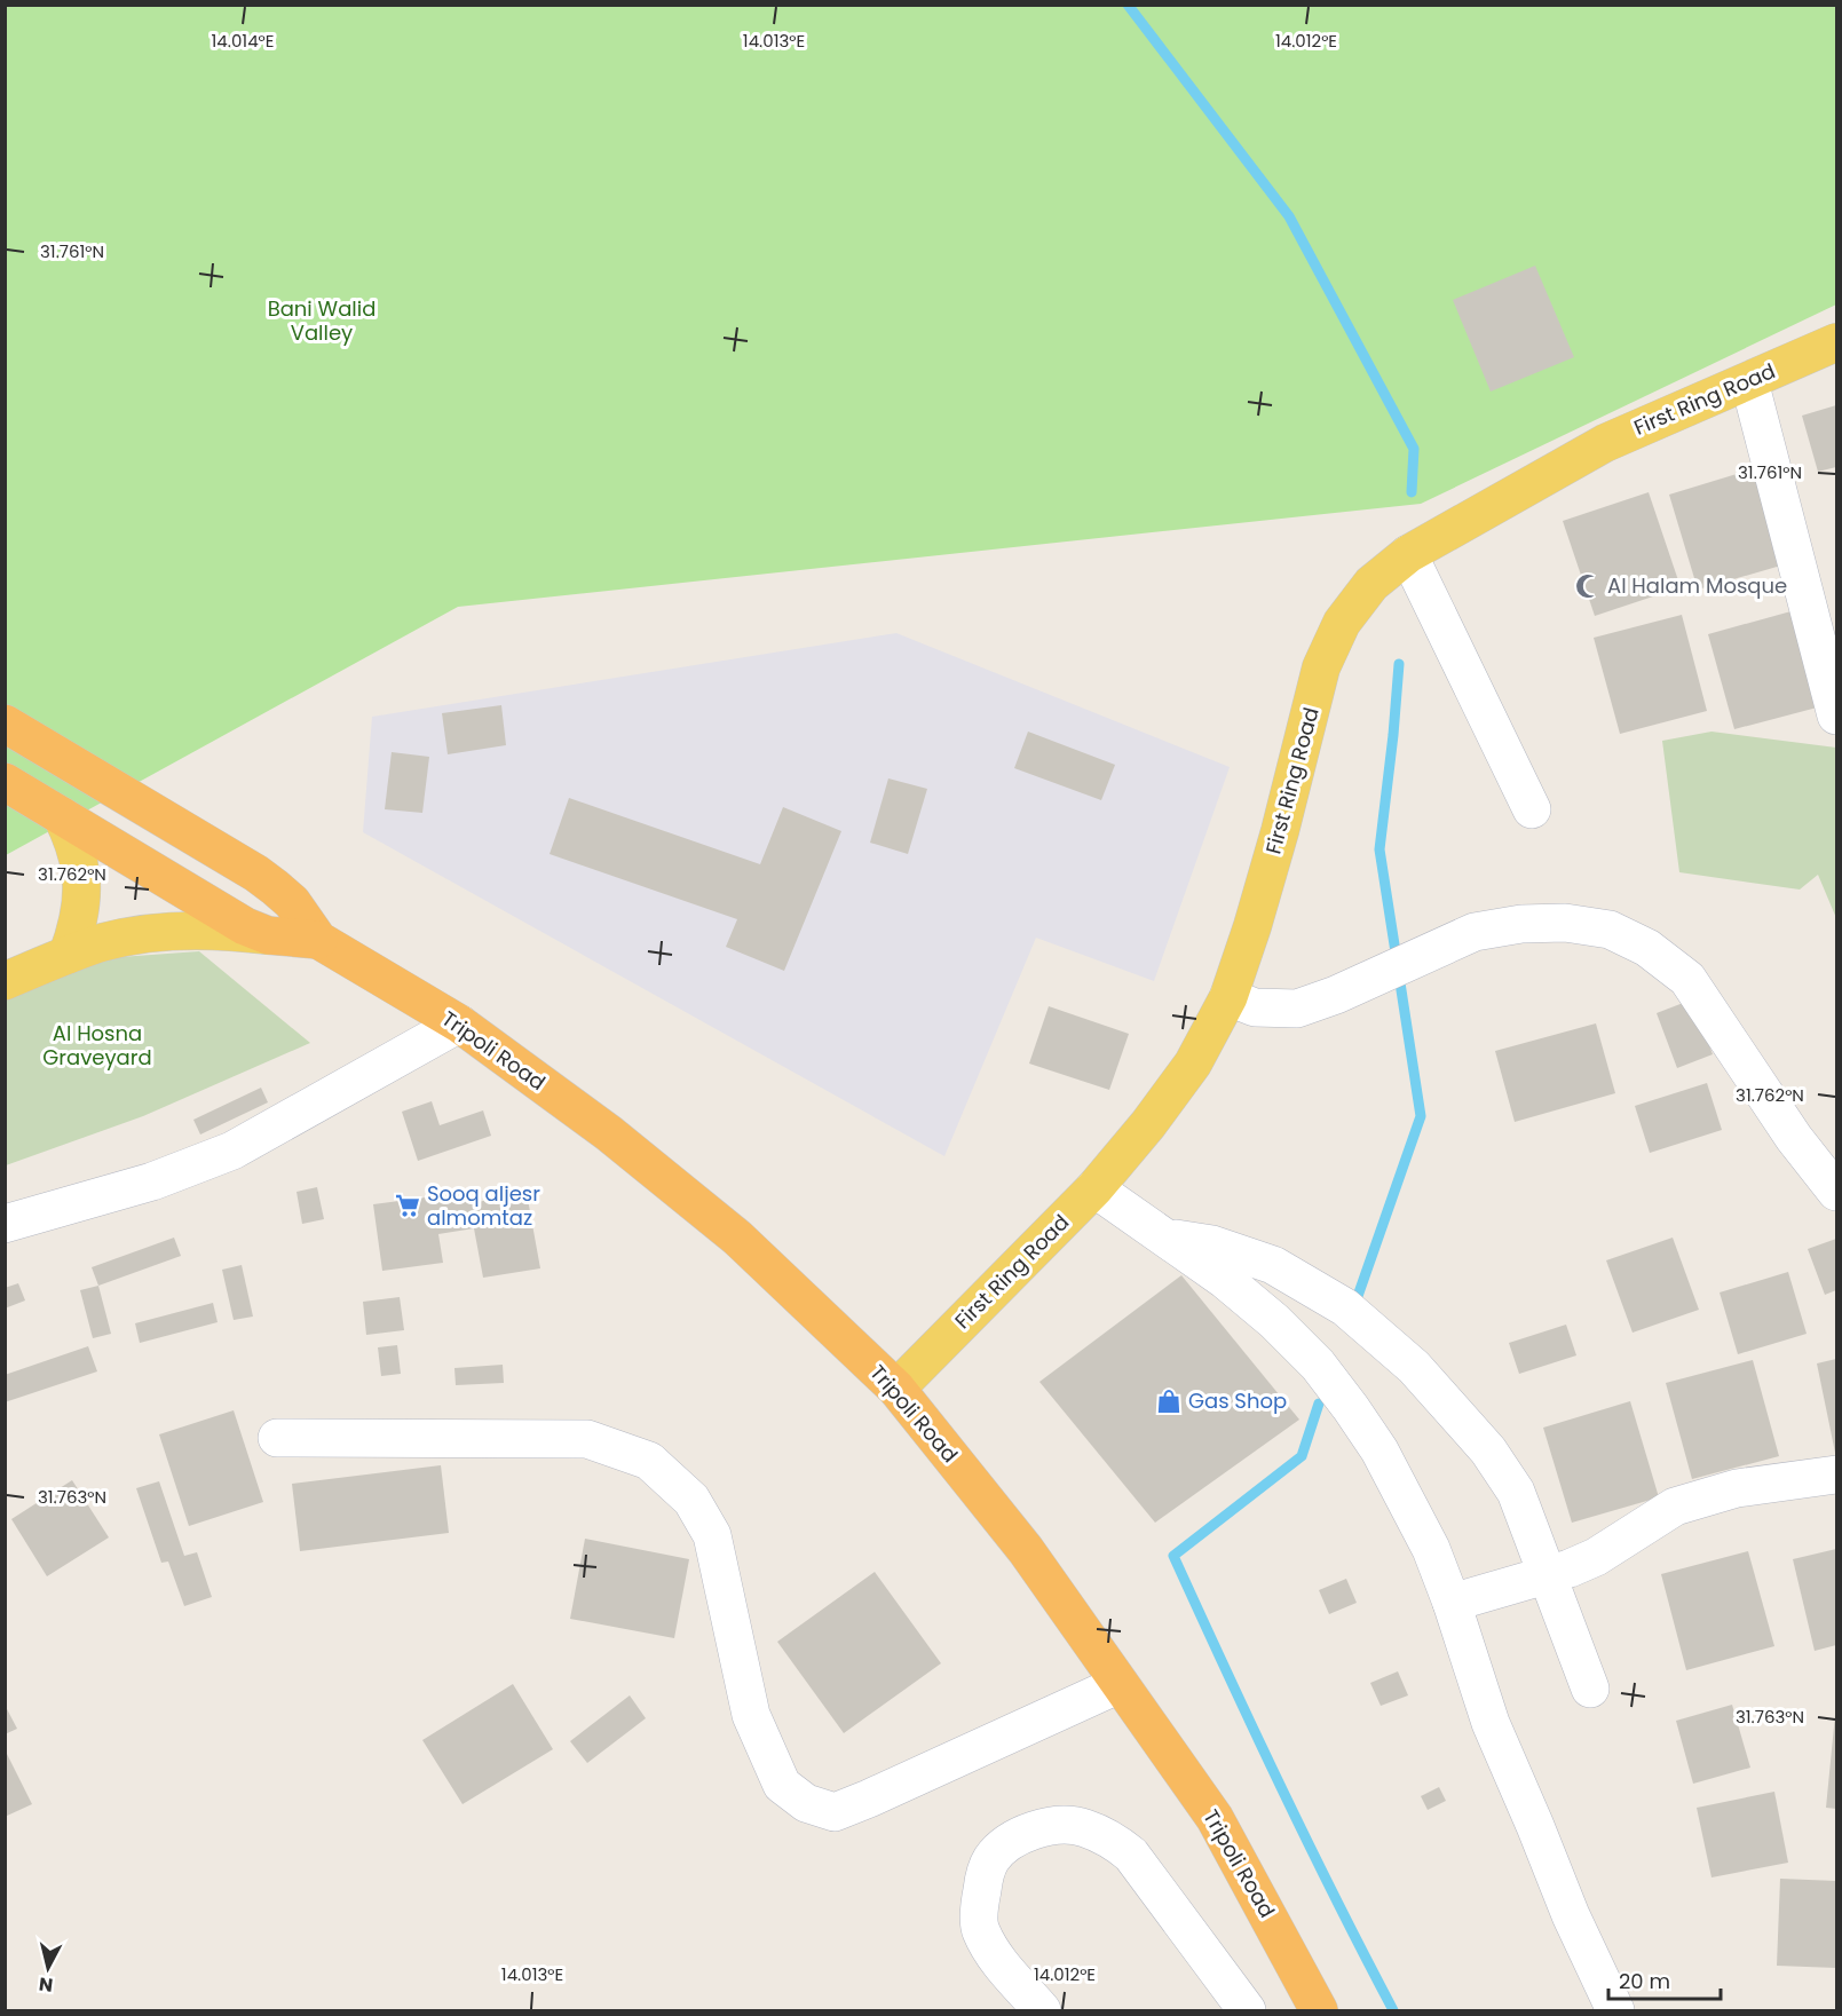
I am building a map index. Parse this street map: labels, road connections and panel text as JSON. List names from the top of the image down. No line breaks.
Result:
{"streets":{"highway":["Tripoli Road"],"main road":["First Ring Road"]},"crossings":[["First Ring Road","Tripoli Road"]],"parks":["Bani Walid Valley","Al Hosna Graveyard"],"places":{"mosque":["Al Halam Mosque"],"supermarket":["Sooq aljesr almomtaz"],"shop":["Gas Shop"]},"scale_bar":"20 m","north":"bottom","coordinates":["14.014°E","14.013°E","14.012°E","31.761°N","31.762°N","31.763°N"]}
